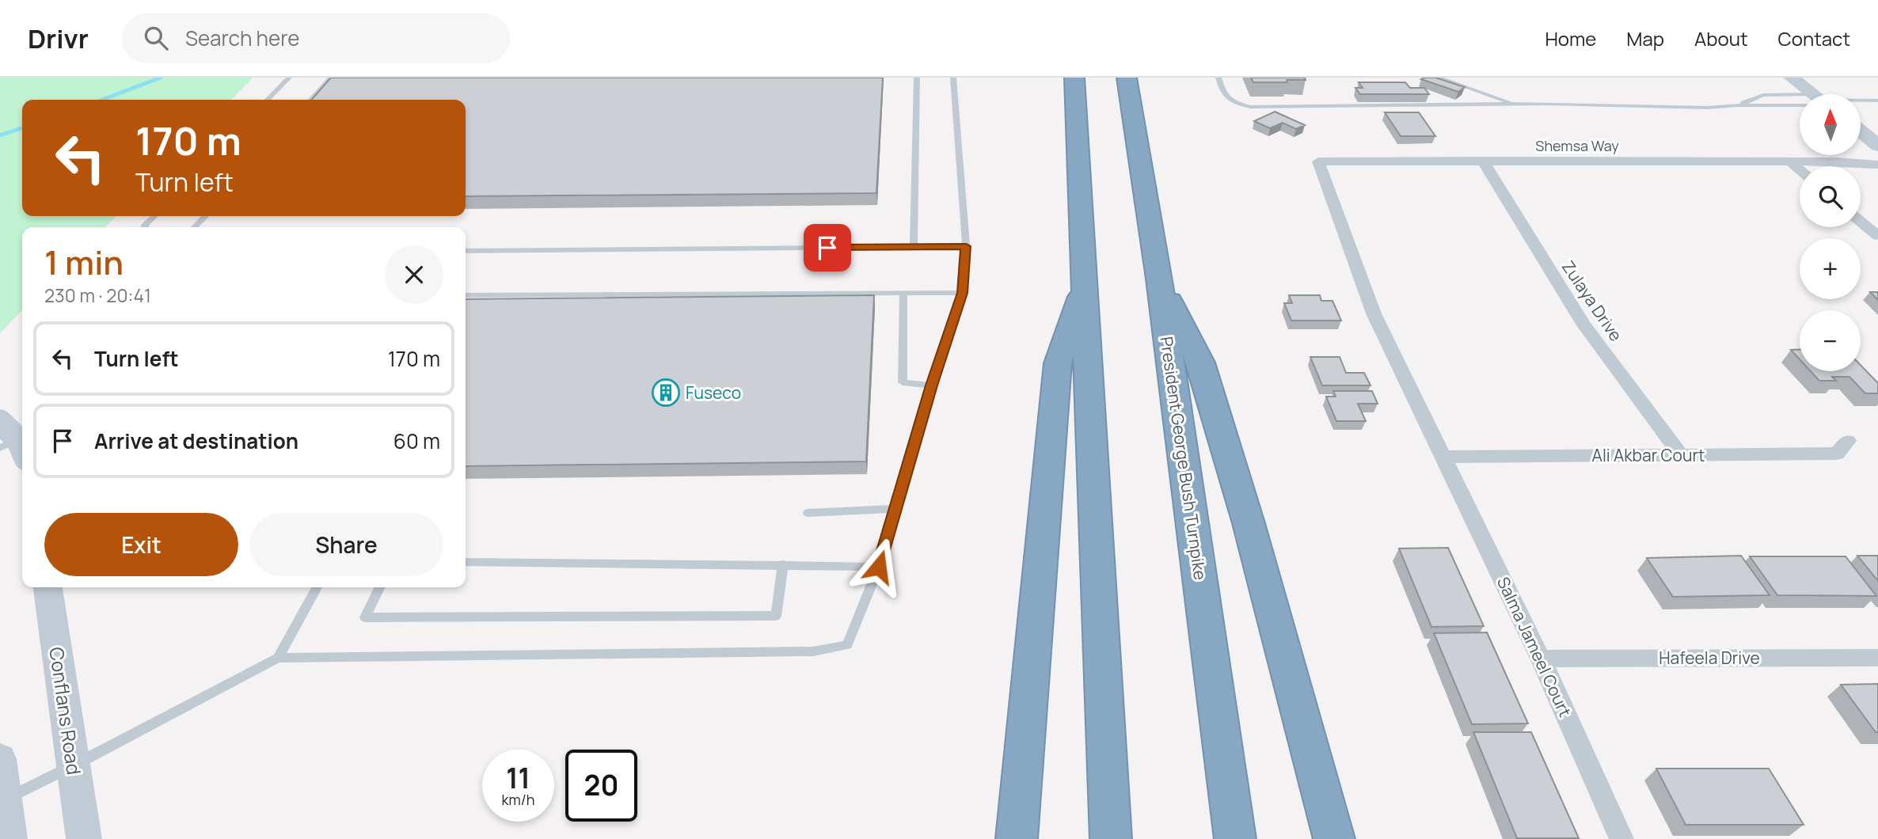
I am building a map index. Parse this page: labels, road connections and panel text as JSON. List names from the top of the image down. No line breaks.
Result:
{"streets":{"highway":["President George Bush Turnpike"],"street":["Shemsa Way","Zulaya Drive","Ali Akbar Court","Salma Jameel Court","Hafeela Drive","Conflans Road"]},"crossings":[["Shemsa Way","Zulaya Drive"],["Shemsa Way","Salma Jameel Court"],["Zulaya Drive","Ali Akbar Court"],["Ali Akbar Court","Salma Jameel Court"],["Salma Jameel Court","Hafeela Drive"]],"places":{"building":["Fuseco"]},"north":"top","page":{"header":"Drivr","search":"Search here","nav":["Home","Map","About","Contact"],"map_buttons":["+","−"],"turn":["170 m","Turn left"],"heading":["1 min","230 m · 20:41"],"list":[{"name":"Turn left","value":"170 m"},{"name":"Arrive at destination","value":"60 m"}],"buttons":["Exit","Share"],"speed":"11 km/h","limit":"20"}}
